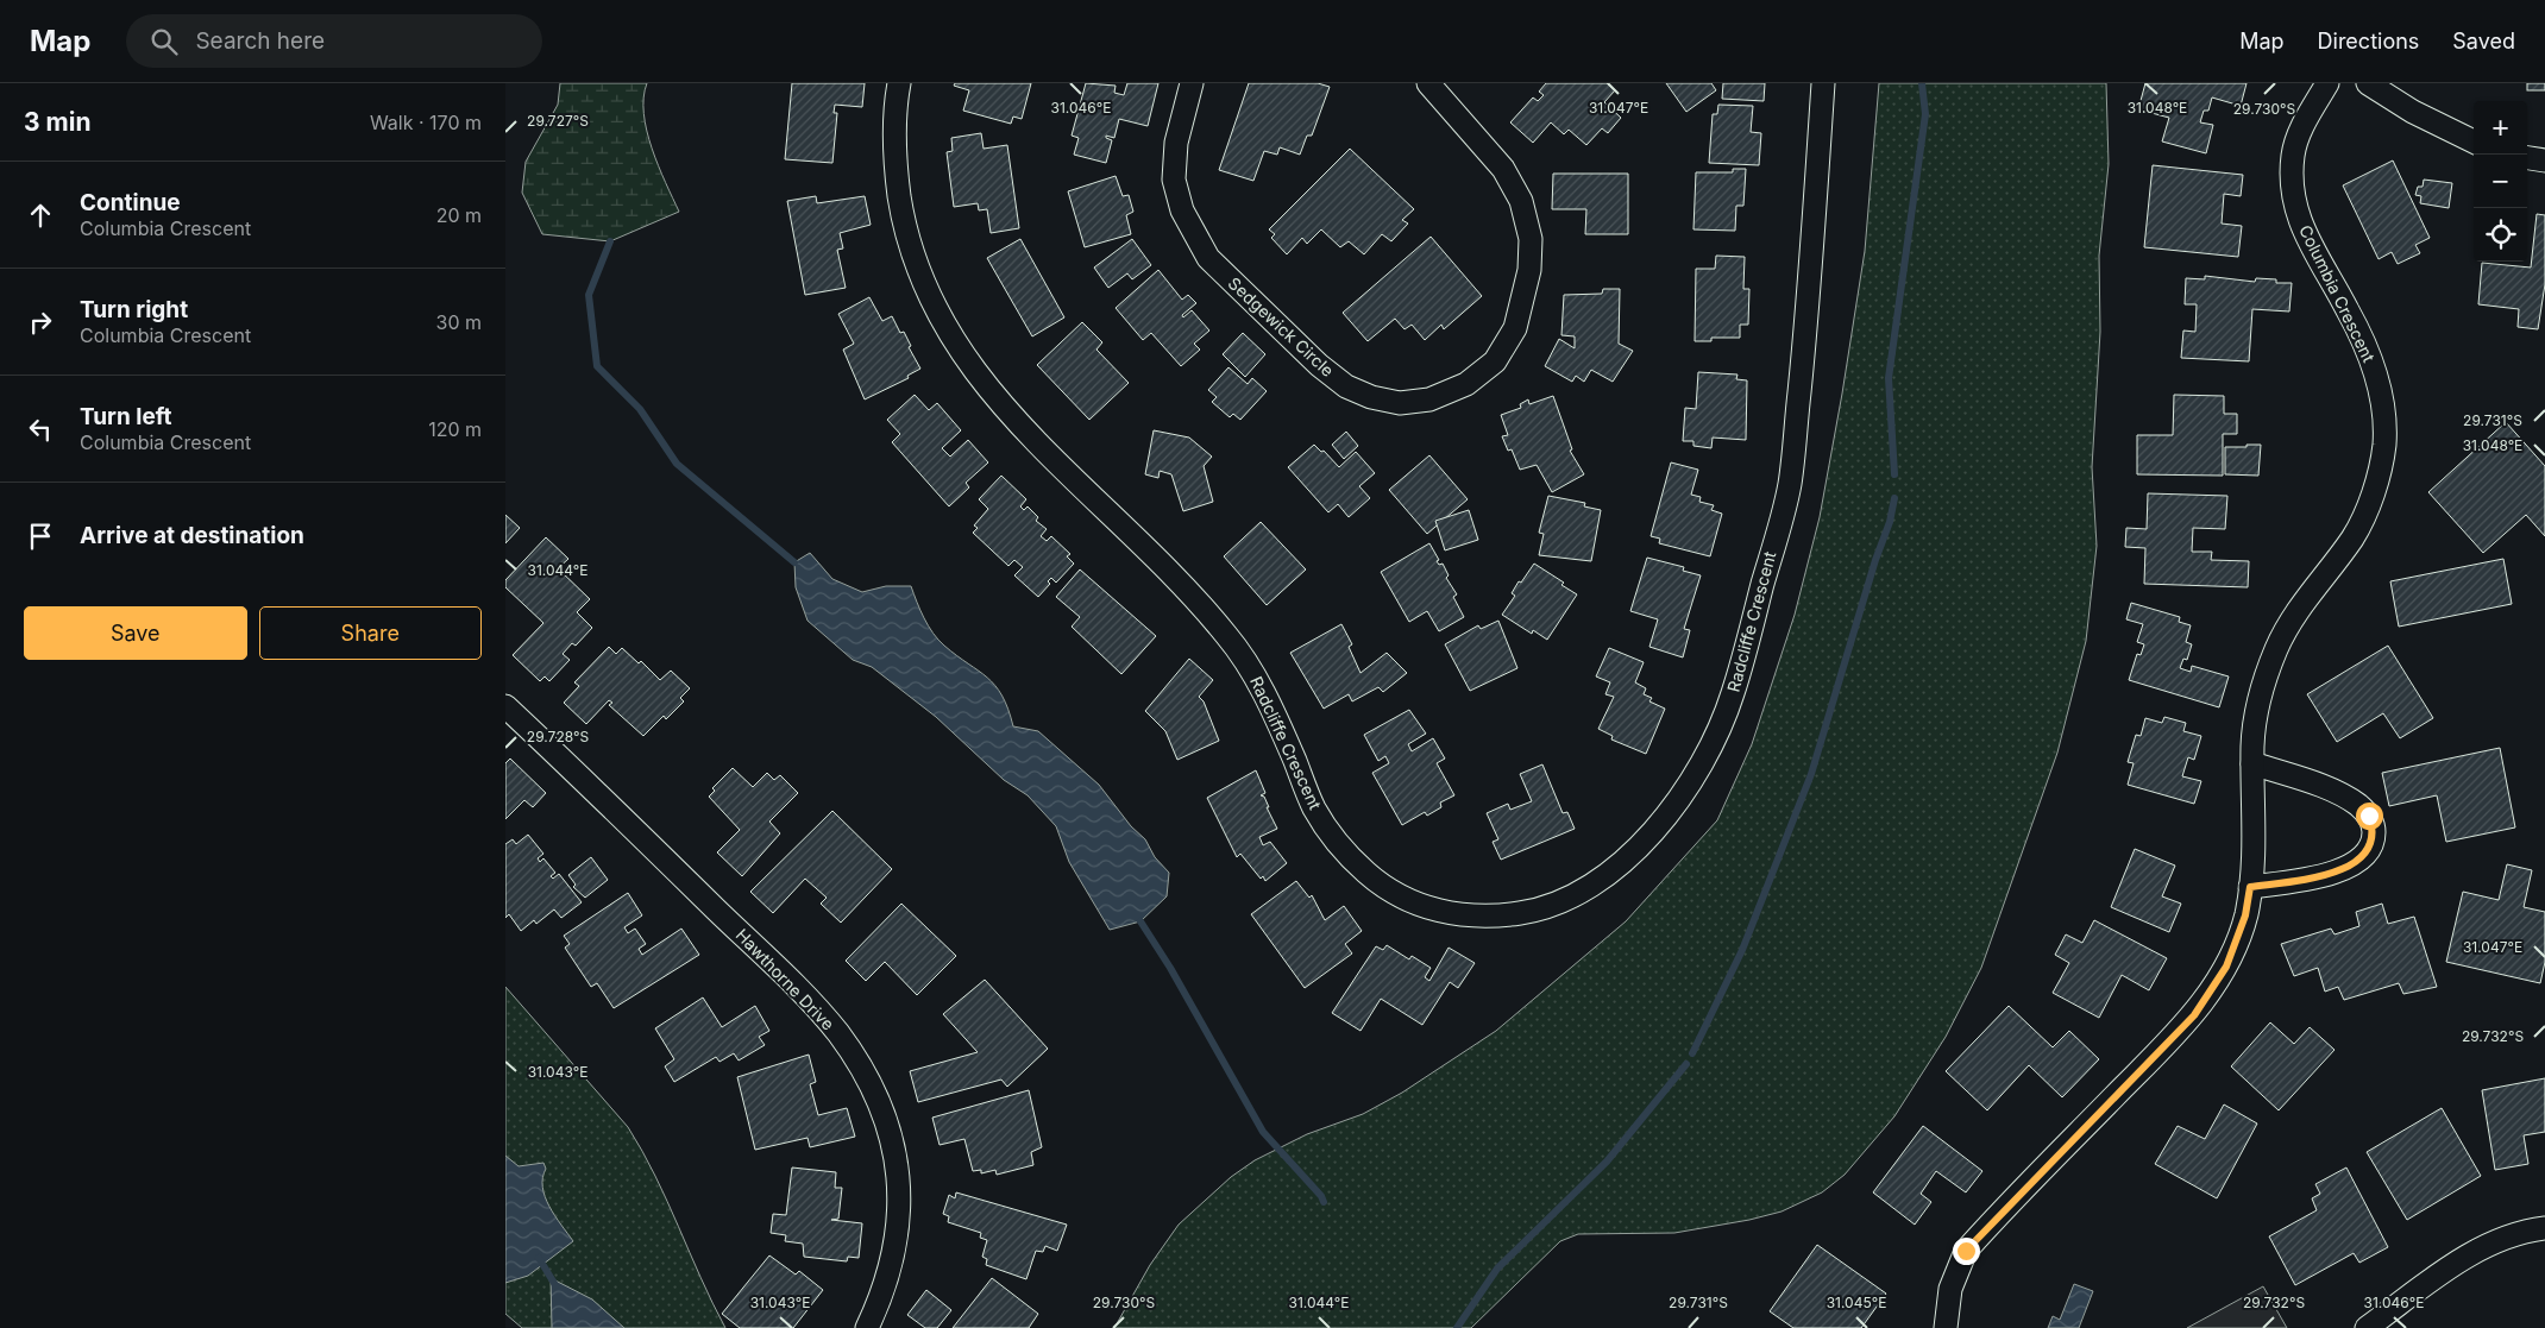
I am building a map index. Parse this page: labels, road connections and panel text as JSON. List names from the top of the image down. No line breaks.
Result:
{"streets":{"street":["Columbia Crescent","Sedgewick Circle","Radcliffe Crescent","Hawthorne Drive"]},"page":{"header":"Map","search":"Search here","nav":["Map","Directions","Saved"],"heading":["3 min","Walk · 170 m"],"map_buttons":["+","−"],"list":[["Continue","Columbia Crescent","20 m"],["Turn right","Columbia Crescent","30 m"],["Turn left","Columbia Crescent","120 m"],"Arrive at destination"],"buttons":["Save","Share"]},"coordinates":["31.046°E","31.047°E","31.048°E","29.730°S","29.727°S","29.731°S","31.044°E","29.728°S","29.732°S","31.043°E","31.045°E"]}
